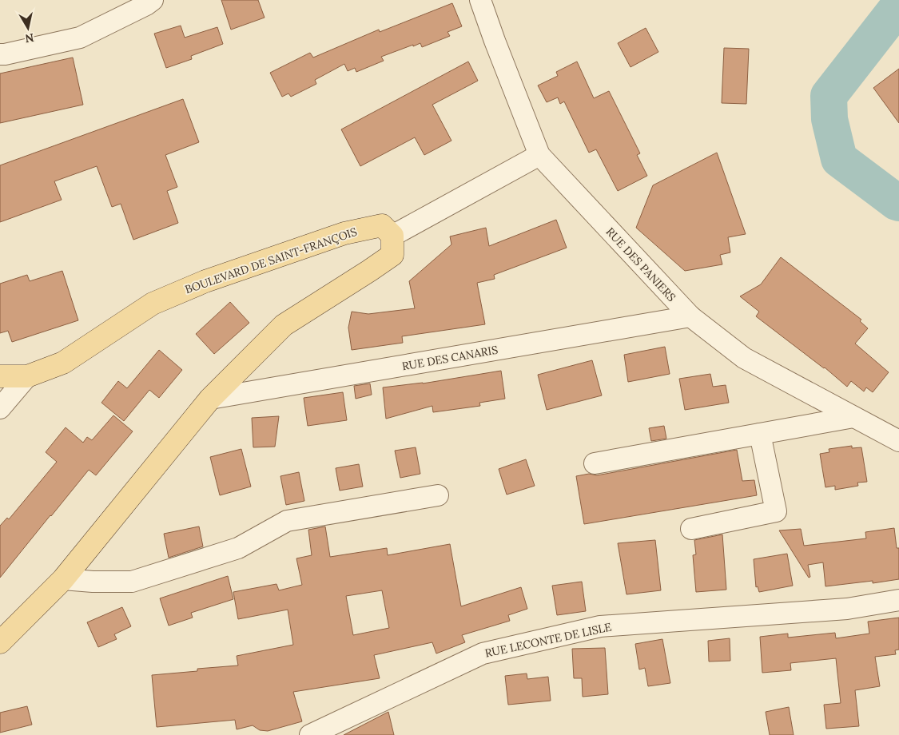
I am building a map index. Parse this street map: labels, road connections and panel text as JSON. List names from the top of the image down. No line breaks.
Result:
{"streets":{"main road":["BOULEVARD DE SAINT-FRANÇOIS"],"street":["RUE DES PANIERS","RUE DES CANARIS","RUE LECONTE DE LISLE"]},"crossings":[["RUE DES PANIERS","RUE DES CANARIS"]],"north":"bottom"}
